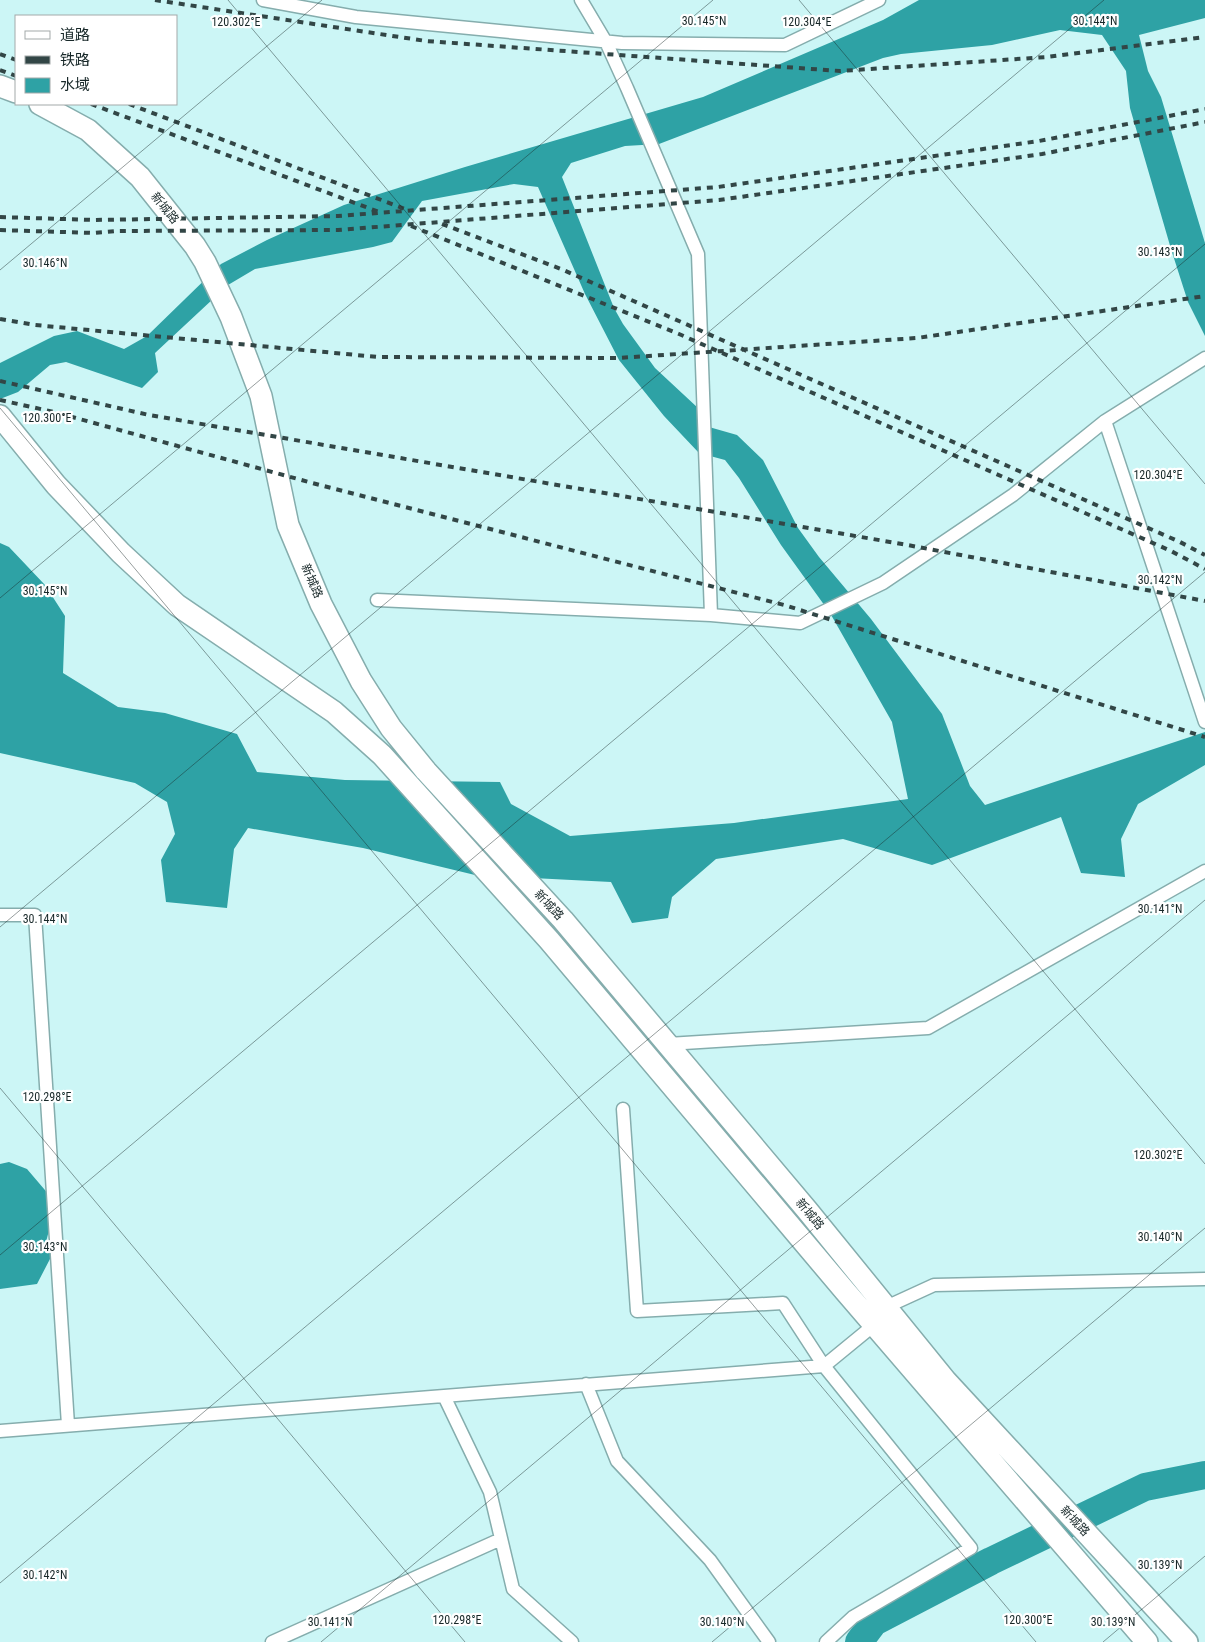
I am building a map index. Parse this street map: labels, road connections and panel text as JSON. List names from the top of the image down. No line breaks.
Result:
{"streets":{"main road":["新城路"]},"legend":["道路","铁路","水域"],"coordinates":["30.145°N","30.144°N","120.302°E","120.304°E","30.143°N","30.146°N","120.300°E","30.142°N","30.141°N","120.298°E","30.140°N","30.139°N"]}
